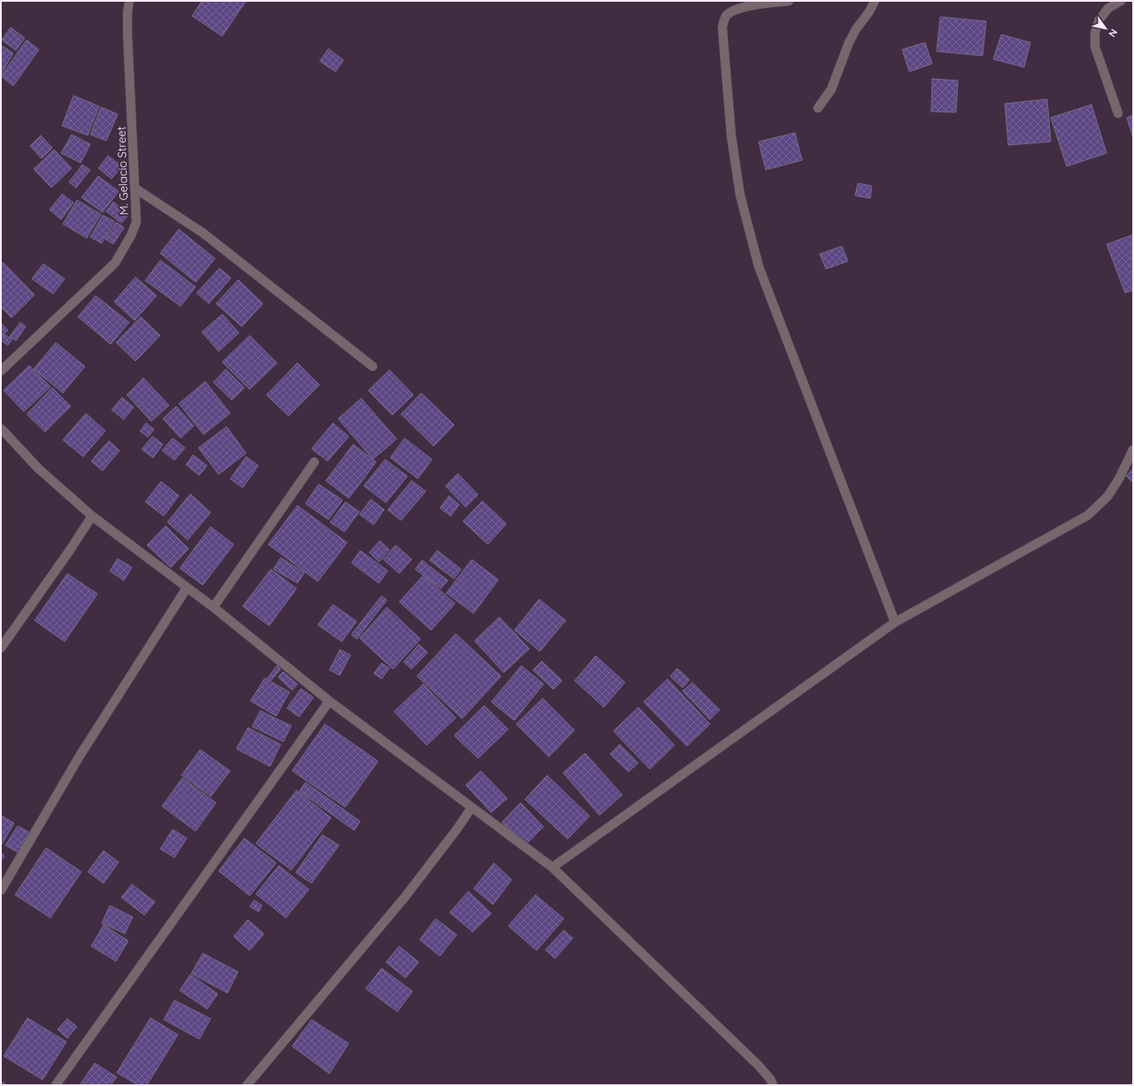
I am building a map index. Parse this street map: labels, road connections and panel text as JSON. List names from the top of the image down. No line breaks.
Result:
{"streets":{"street":["M. Gelacio Street"]},"north":"bottom right"}
